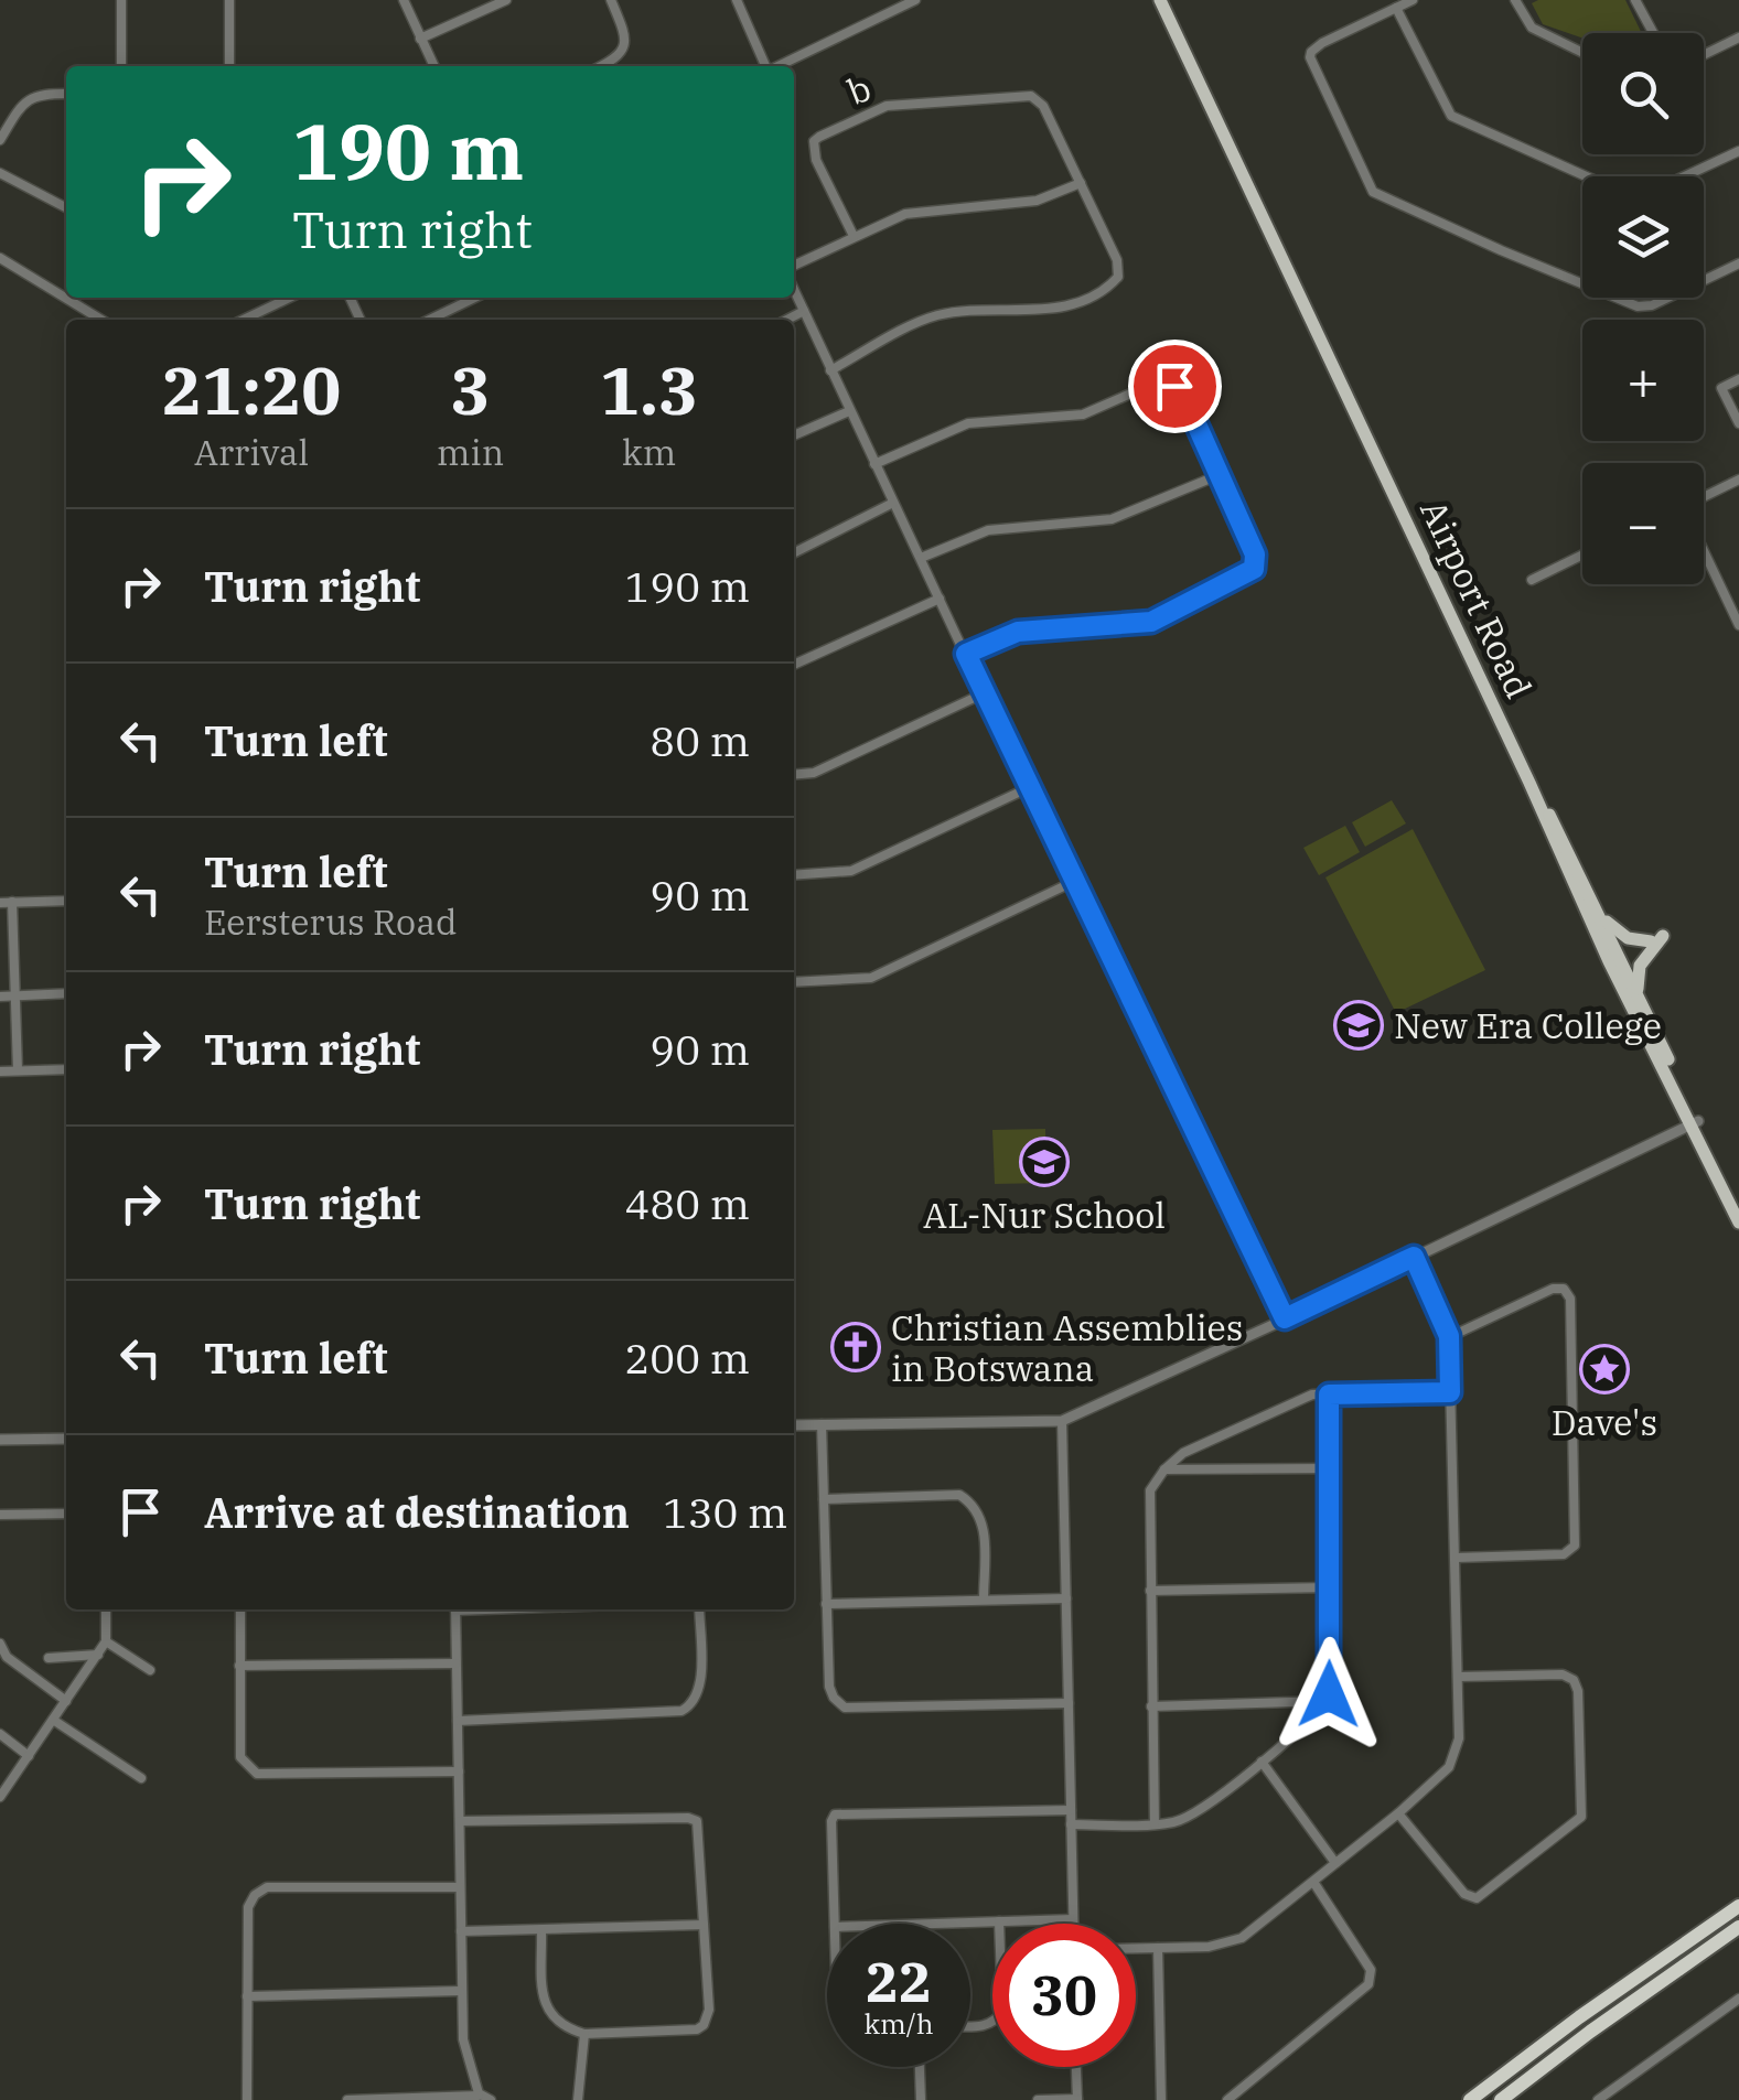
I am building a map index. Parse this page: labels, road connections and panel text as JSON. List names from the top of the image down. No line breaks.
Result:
{"streets":{"main road":["Airport Road"],"street":["b"]},"places":{"school or university":["New Era College","AL-Nur School"],"church":["Christian Assemblies in Botswana"],"place":["Dave's"]},"page":{"map_buttons":["+","−"],"turn":["190 m","Turn right"],"eta":["21:20","Arrival","3","min","1.3","km"],"list":[{"name":"Turn right","value":"190 m"},{"name":"Turn left","value":"80 m"},{"name":"Turn left","note":"Eersterus Road","value":"90 m"},{"name":"Turn right","value":"90 m"},{"name":"Turn right","value":"480 m"},{"name":"Turn left","value":"200 m"},{"name":"Arrive at destination","value":"130 m"}],"speed":"22 km/h","limit":"30"}}
